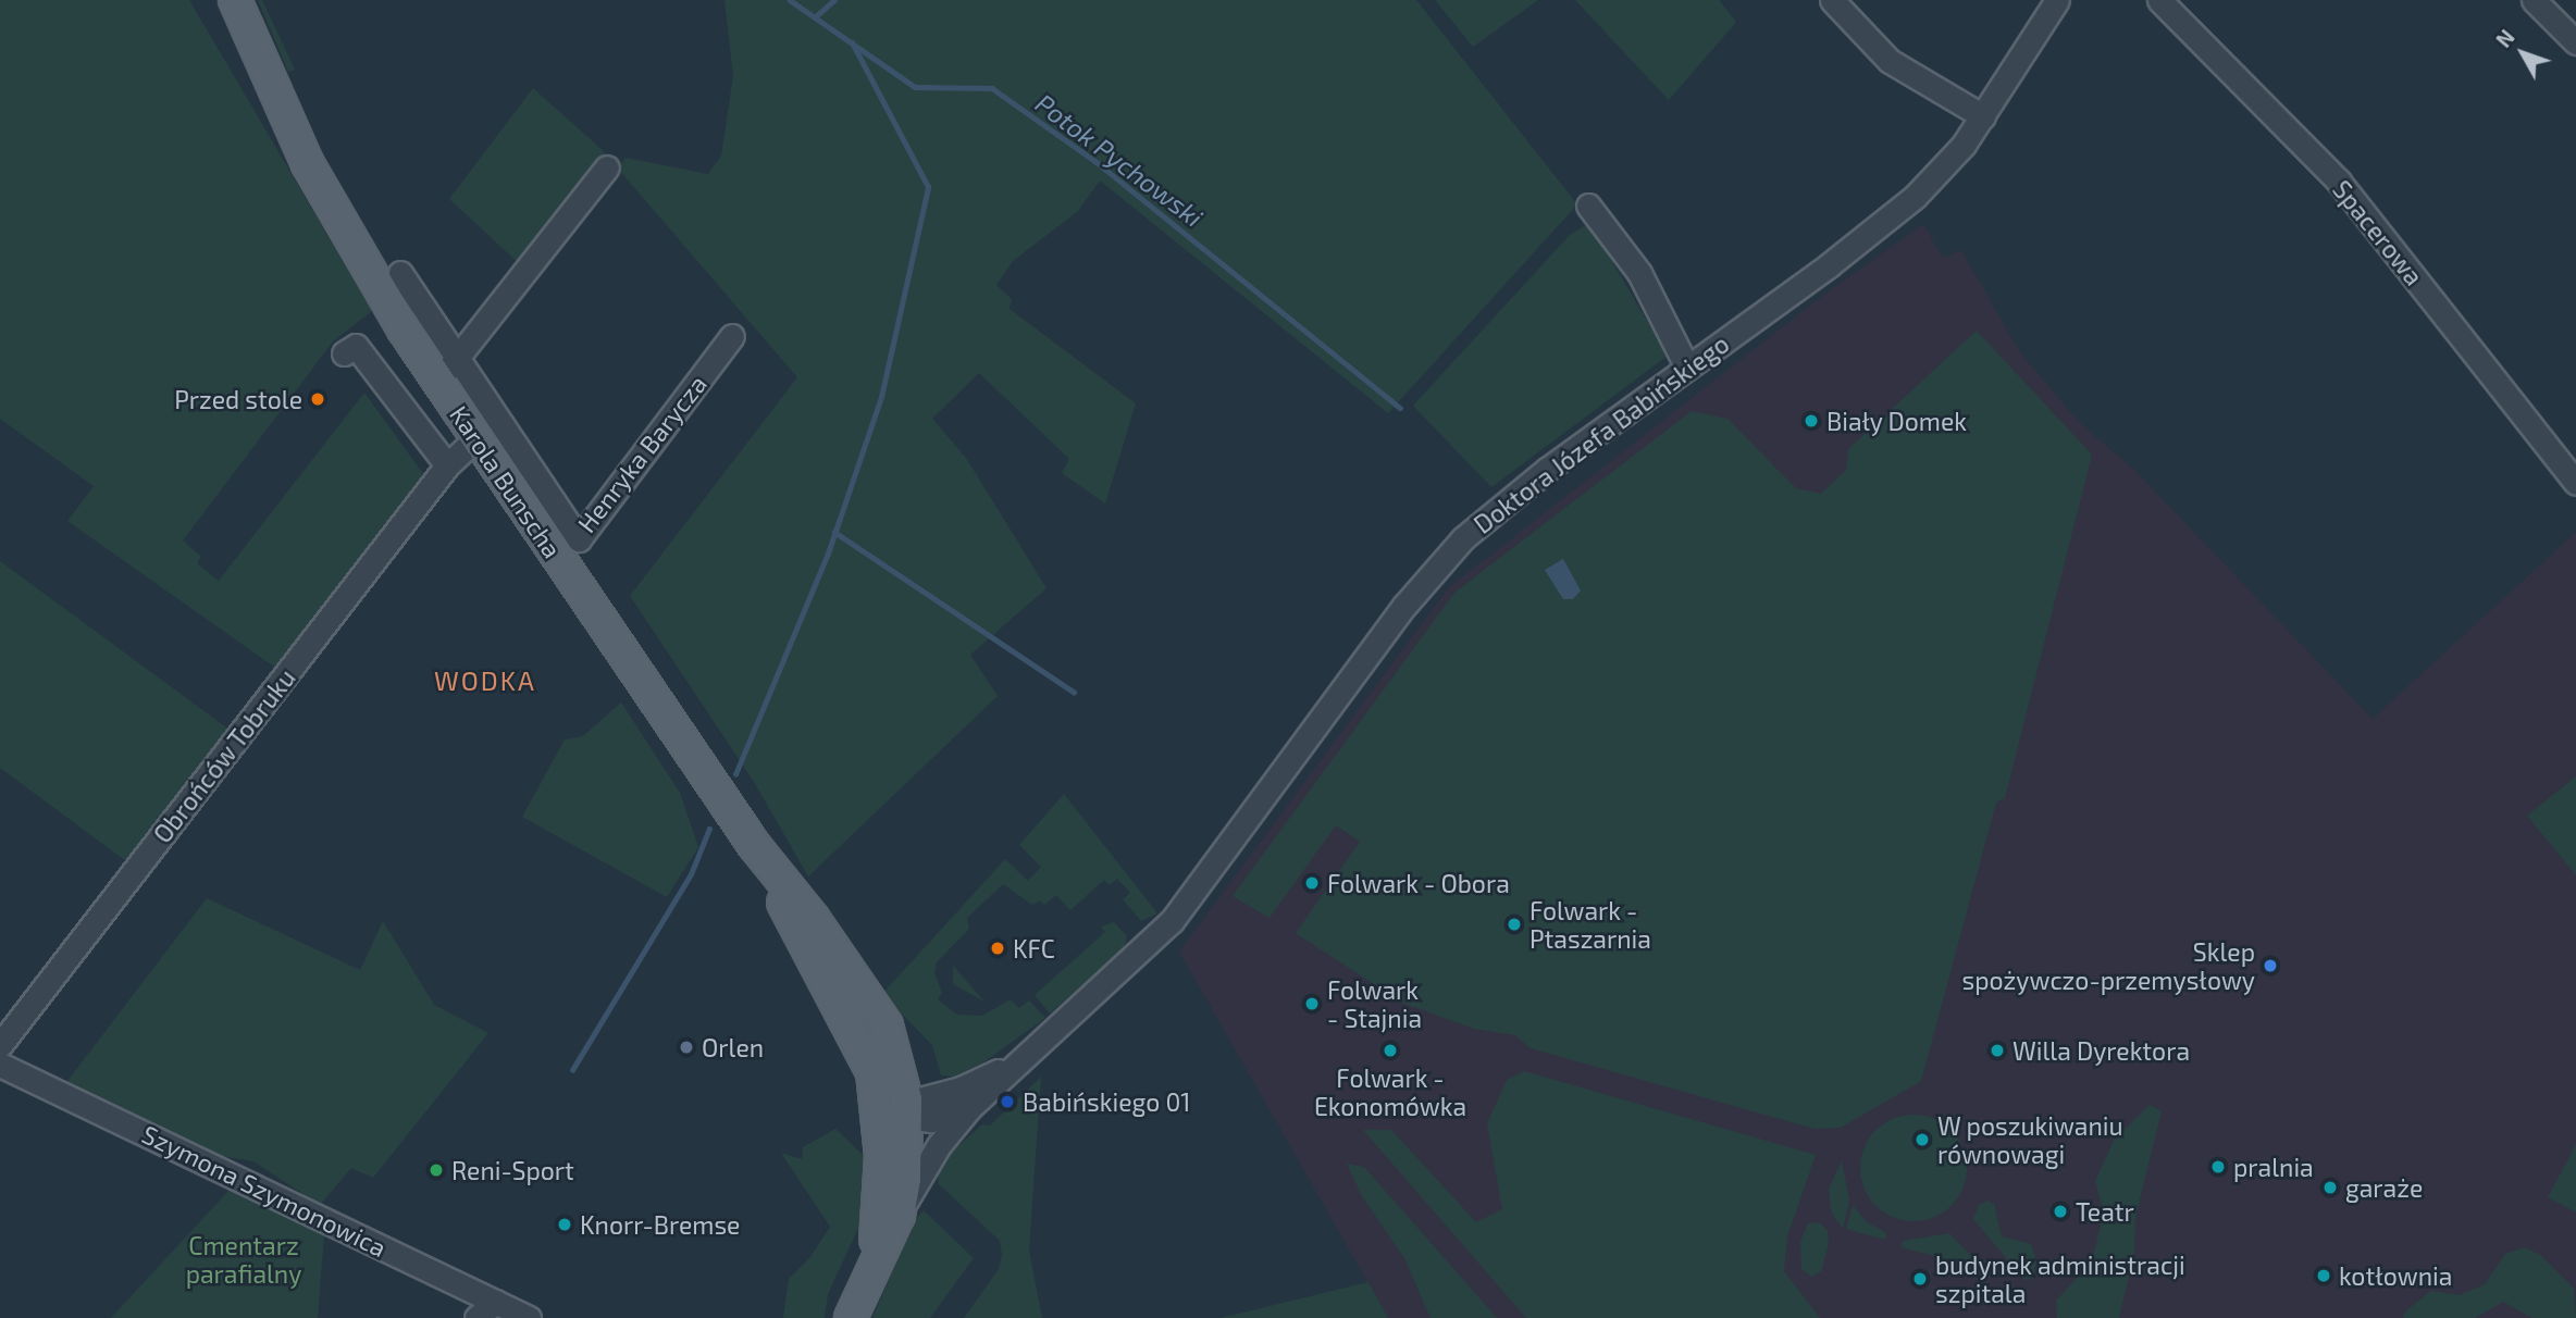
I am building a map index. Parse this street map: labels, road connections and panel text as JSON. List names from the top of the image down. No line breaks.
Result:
{"streets":{"main road":["Doktora Józefa Babińskiego","Karola Bunscha"],"street":["Spacerowa","Henryka Barycza","Obrońców Tobruku","Szymona Szymonowica"]},"crossings":[["Doktora Józefa Babińskiego","Karola Bunscha"],["Henryka Barycza","Karola Bunscha"],["Karola Bunscha","Obrońców Tobruku"]],"districts":["WODKA"],"water":["Potok Pychowski"],"parks":["Cmentarz parafialny"],"places":["Przed stole","Biały Domek","Folwark - Obora","Folwark - Ptaszarnia","KFC","Sklep spożywczo-przemysłowy","Folwark - Stajnia","Orlen","Folwark - Ekonomówka","Willa Dyrektora","Babińskiego 01","W poszukiwaniu równowagi","pralnia","Reni-Sport","garaże","Teatr","Knorr-Bremse","kotłownia","budynek administracji szpitala"],"north":"top left"}
